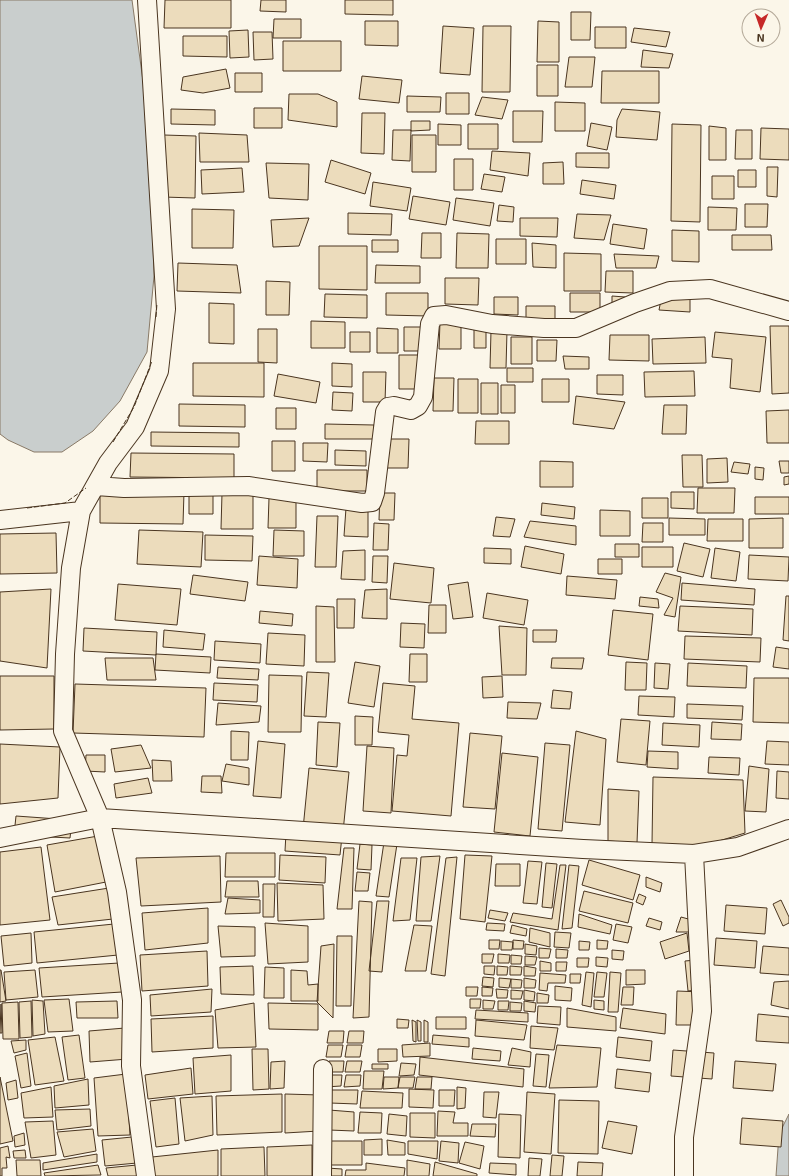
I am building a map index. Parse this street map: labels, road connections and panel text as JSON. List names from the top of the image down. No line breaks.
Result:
{"north":"bottom"}
